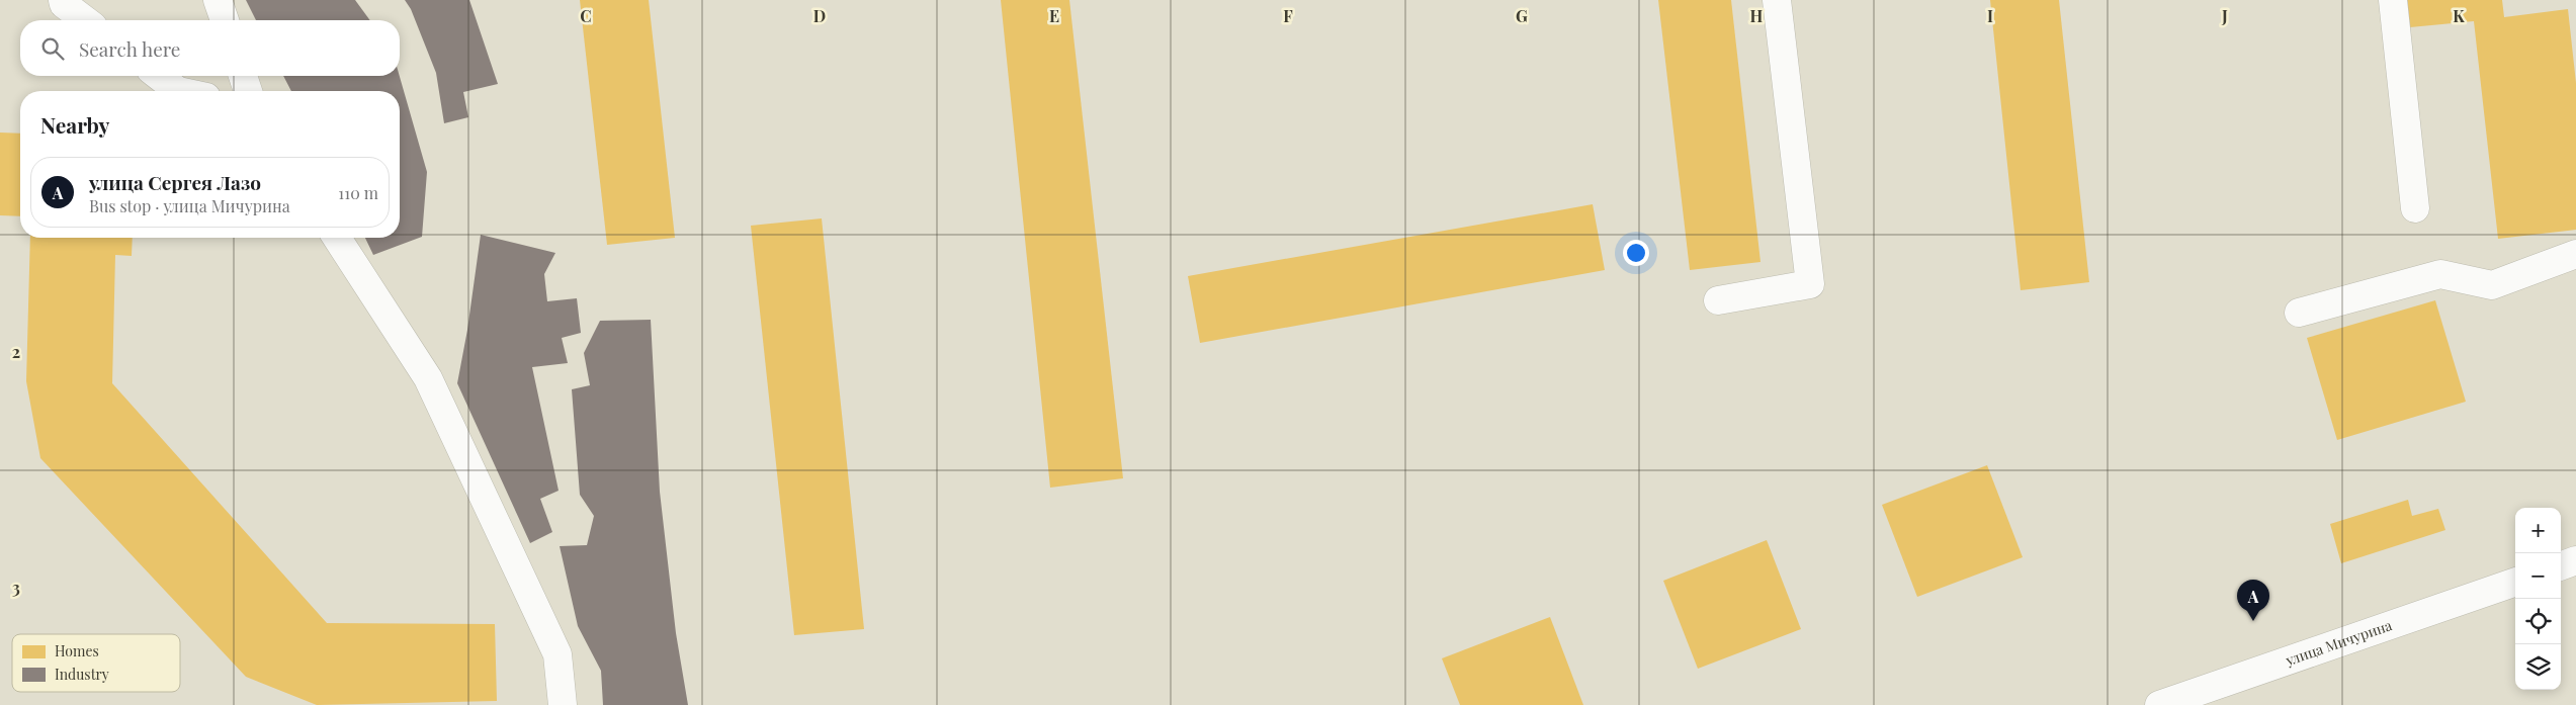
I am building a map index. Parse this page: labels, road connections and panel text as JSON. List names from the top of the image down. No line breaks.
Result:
{"streets":{"main road":["улица Мичурина"]},"legend":["Homes","Industry"],"page":{"search":"Search here","heading":"Nearby","list":[{"mark":"A","name":"улица Сергея Лазо","note":"Bus stop · улица Мичурина","value":"110 m"}],"map_buttons":["+","−"],"pins":"A"},"grid":{"columns":["C","D","E","F","G","H","I","J","K"],"rows":["2","3"]}}
